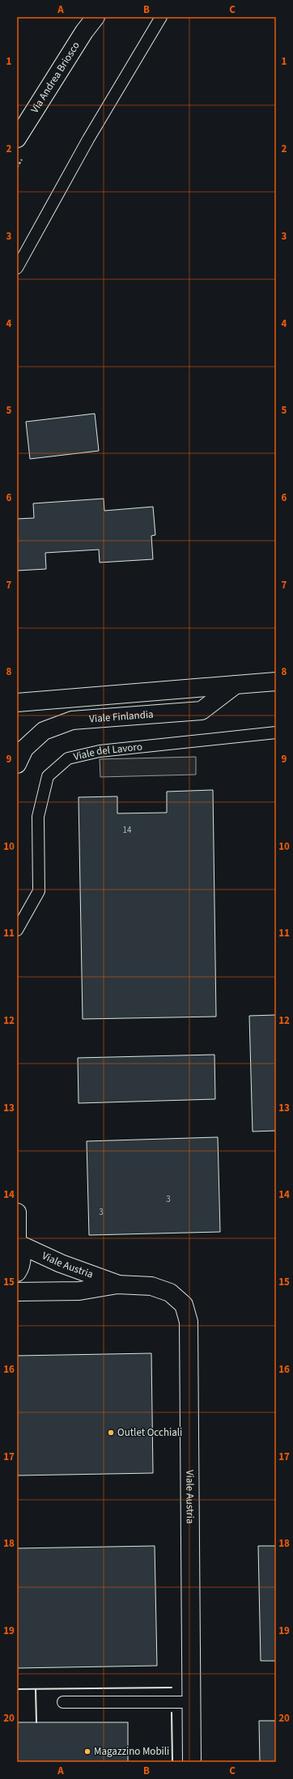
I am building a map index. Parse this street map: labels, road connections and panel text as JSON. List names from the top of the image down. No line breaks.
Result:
{"streets":{"street":["Via Andrea Briosco","Viale Finlandia","Viale Austria"],"lane":["Viale del Lavoro"]},"places":["Outlet Occhiali","Magazzino Mobili"],"house_numbers":["14","3","3"],"grid":{"columns":["A","B","C"],"rows":["1","2","3","4","5","6","7","8","9","10","11","12","13","14","15","16","17","18","19","20"]}}
